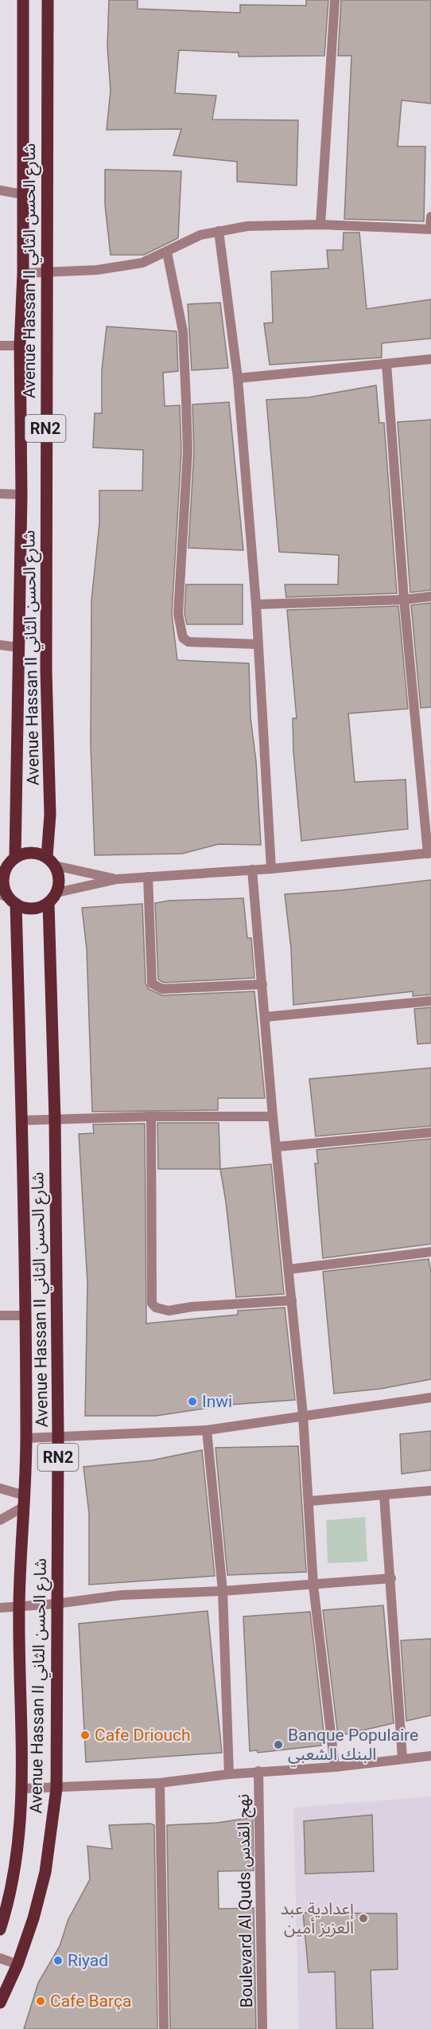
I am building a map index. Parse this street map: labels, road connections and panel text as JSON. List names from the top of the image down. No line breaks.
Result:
{"streets":{"main road":["Avenue Hassan II شارع الحسن الثاني","RN2"],"street":["Boulevard Al Quds نهج القدس"]},"crossings":[["Avenue Hassan II شارع الحسن الثاني","RN2"]],"places":["Inwi","Cafe Driouch","Banque Populaire البنك الشعبي","إعدادية عبد العزيز أمين","Riyad","Cafe Barça"]}
